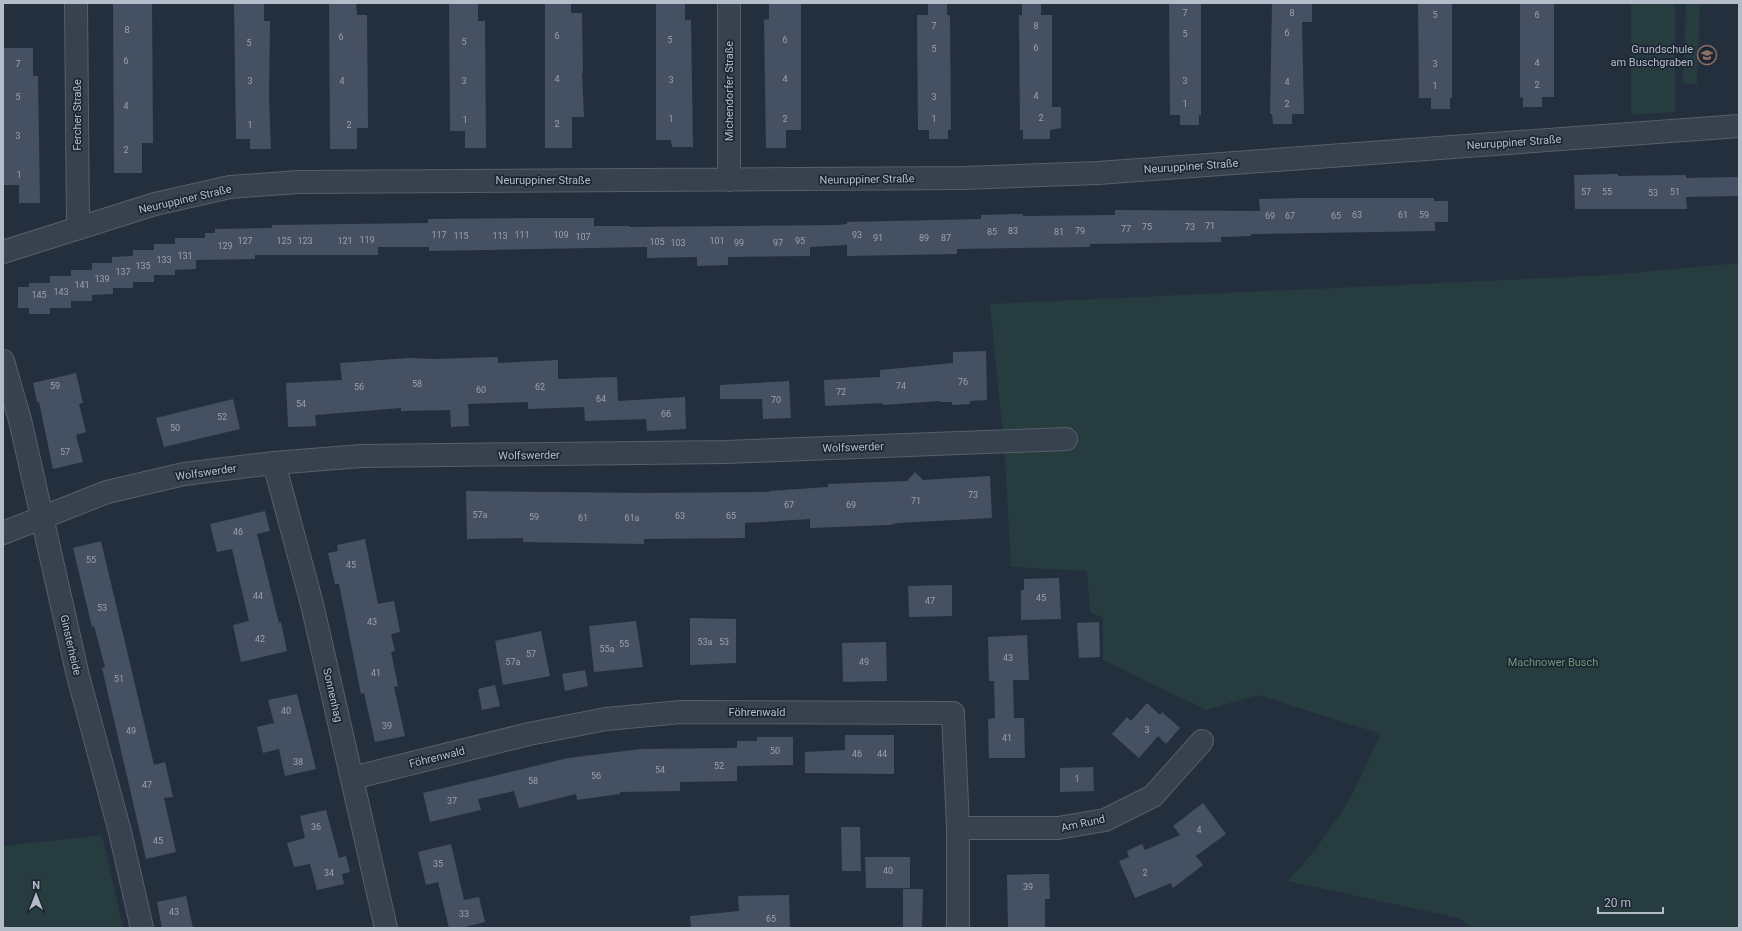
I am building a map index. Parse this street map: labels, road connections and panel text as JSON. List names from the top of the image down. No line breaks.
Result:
{"streets":{"street":["Michendorfer Straße","Fercher Straße","Neuruppiner Straße","Wolfswerder","Ginsterheide","Sonnenhag","Föhrenwald","Am Rund"]},"crossings":[["Michendorfer Straße","Neuruppiner Straße"],["Fercher Straße","Neuruppiner Straße"],["Wolfswerder","Ginsterheide"],["Wolfswerder","Sonnenhag"],["Sonnenhag","Föhrenwald"],["Föhrenwald","Am Rund"]],"parks":["Machnower Busch"],"places":{"school or university":["Grundschule am Buschgraben"]},"house_numbers":["7","8","5","6","7","8","8","6","5","6","6","5","6","5","5","6","5","6","4","7","3","4","4","3","3","4","3","3","4","2","1","4","5","3","1","2","4","2","1","2","1","1","2","1","2","3","2","1","57","55","51","53","63","61","59","69","67","65","71","75","73","77","83","79","85","81","117","111","109","93","115","113","107","91","89","87","119","127","125","123","121","101","95","105","103","99","97","129","131","133","135","137","139","141","143","145","76","58","59","74","56","62","60","72","64","70","54","66","52","50","57","73","71","67","69","57a","63","65","59","61","61a","46","55","45","44","45","47","53","43","42","53a","53","55","55a","57","43","57a","49","41","51","40","39","3","49","41","50","46","44","38","52","54","56","1","58","47","37","36","4","45","35","40","34","2","39","43","33","65"],"scale_bar":"20 m","north":"top"}
